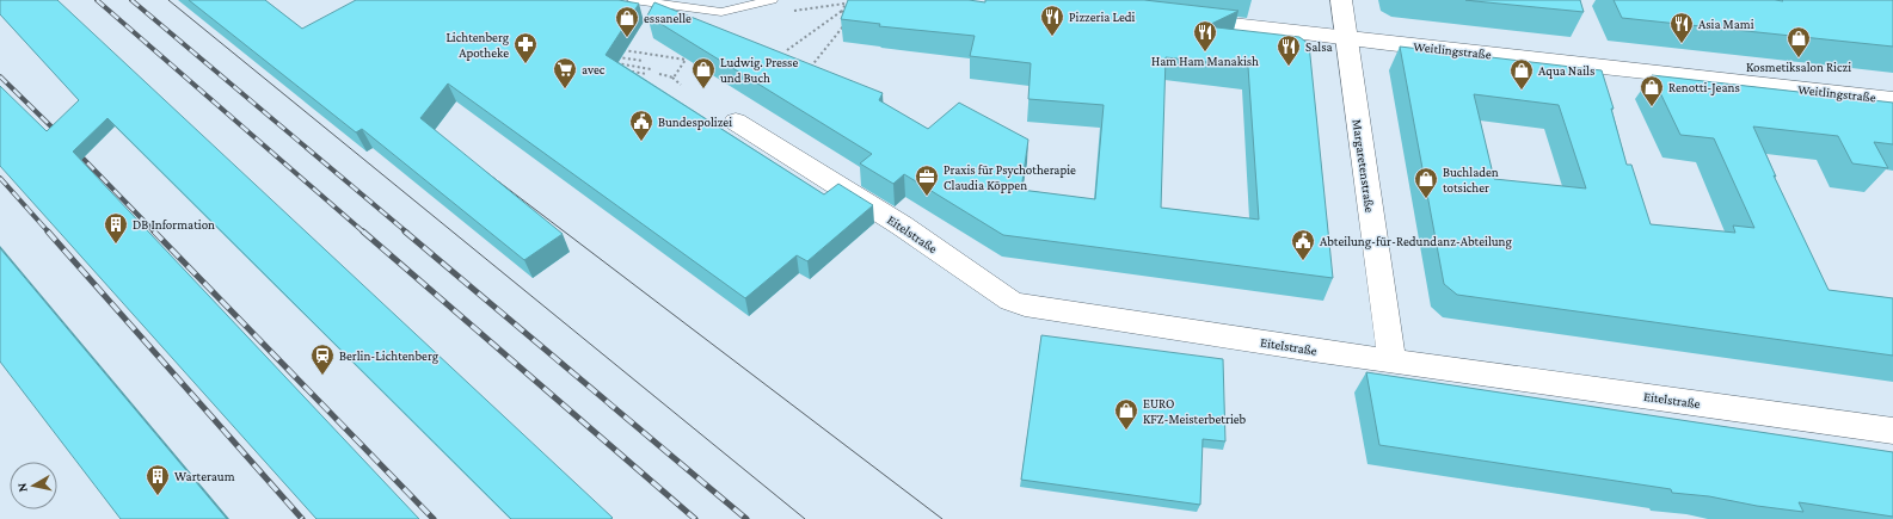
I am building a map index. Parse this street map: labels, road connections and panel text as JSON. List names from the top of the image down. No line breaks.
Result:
{"streets":{"street":["Weitlingstraße","Margaretenstraße","Eitelstraße"]},"crossings":[["Weitlingstraße","Margaretenstraße"],["Margaretenstraße","Eitelstraße"]],"places":{"restaurant":["Pizzeria Ledi","Asia Mami","Ham Ham Manakish","Salsa"],"shop":["essanelle","Kosmetiksalon Riczi","Ludwig. Presse und Buch","Aqua Nails","Renotti-Jeans","Buchladen totsicher","EURO KFZ-Meisterbetrieb"],"pharmacy":["Lichtenberg Apotheke"],"supermarket":["avec"],"public building":["Bundespolizei","Abteilung-für-Redundanz-Abteilung"],"office":["Praxis für Psychotherapie Claudia Köppen"],"building":["DB Information","Warteraum"],"station":["Berlin-Lichtenberg"]},"north":"left"}
